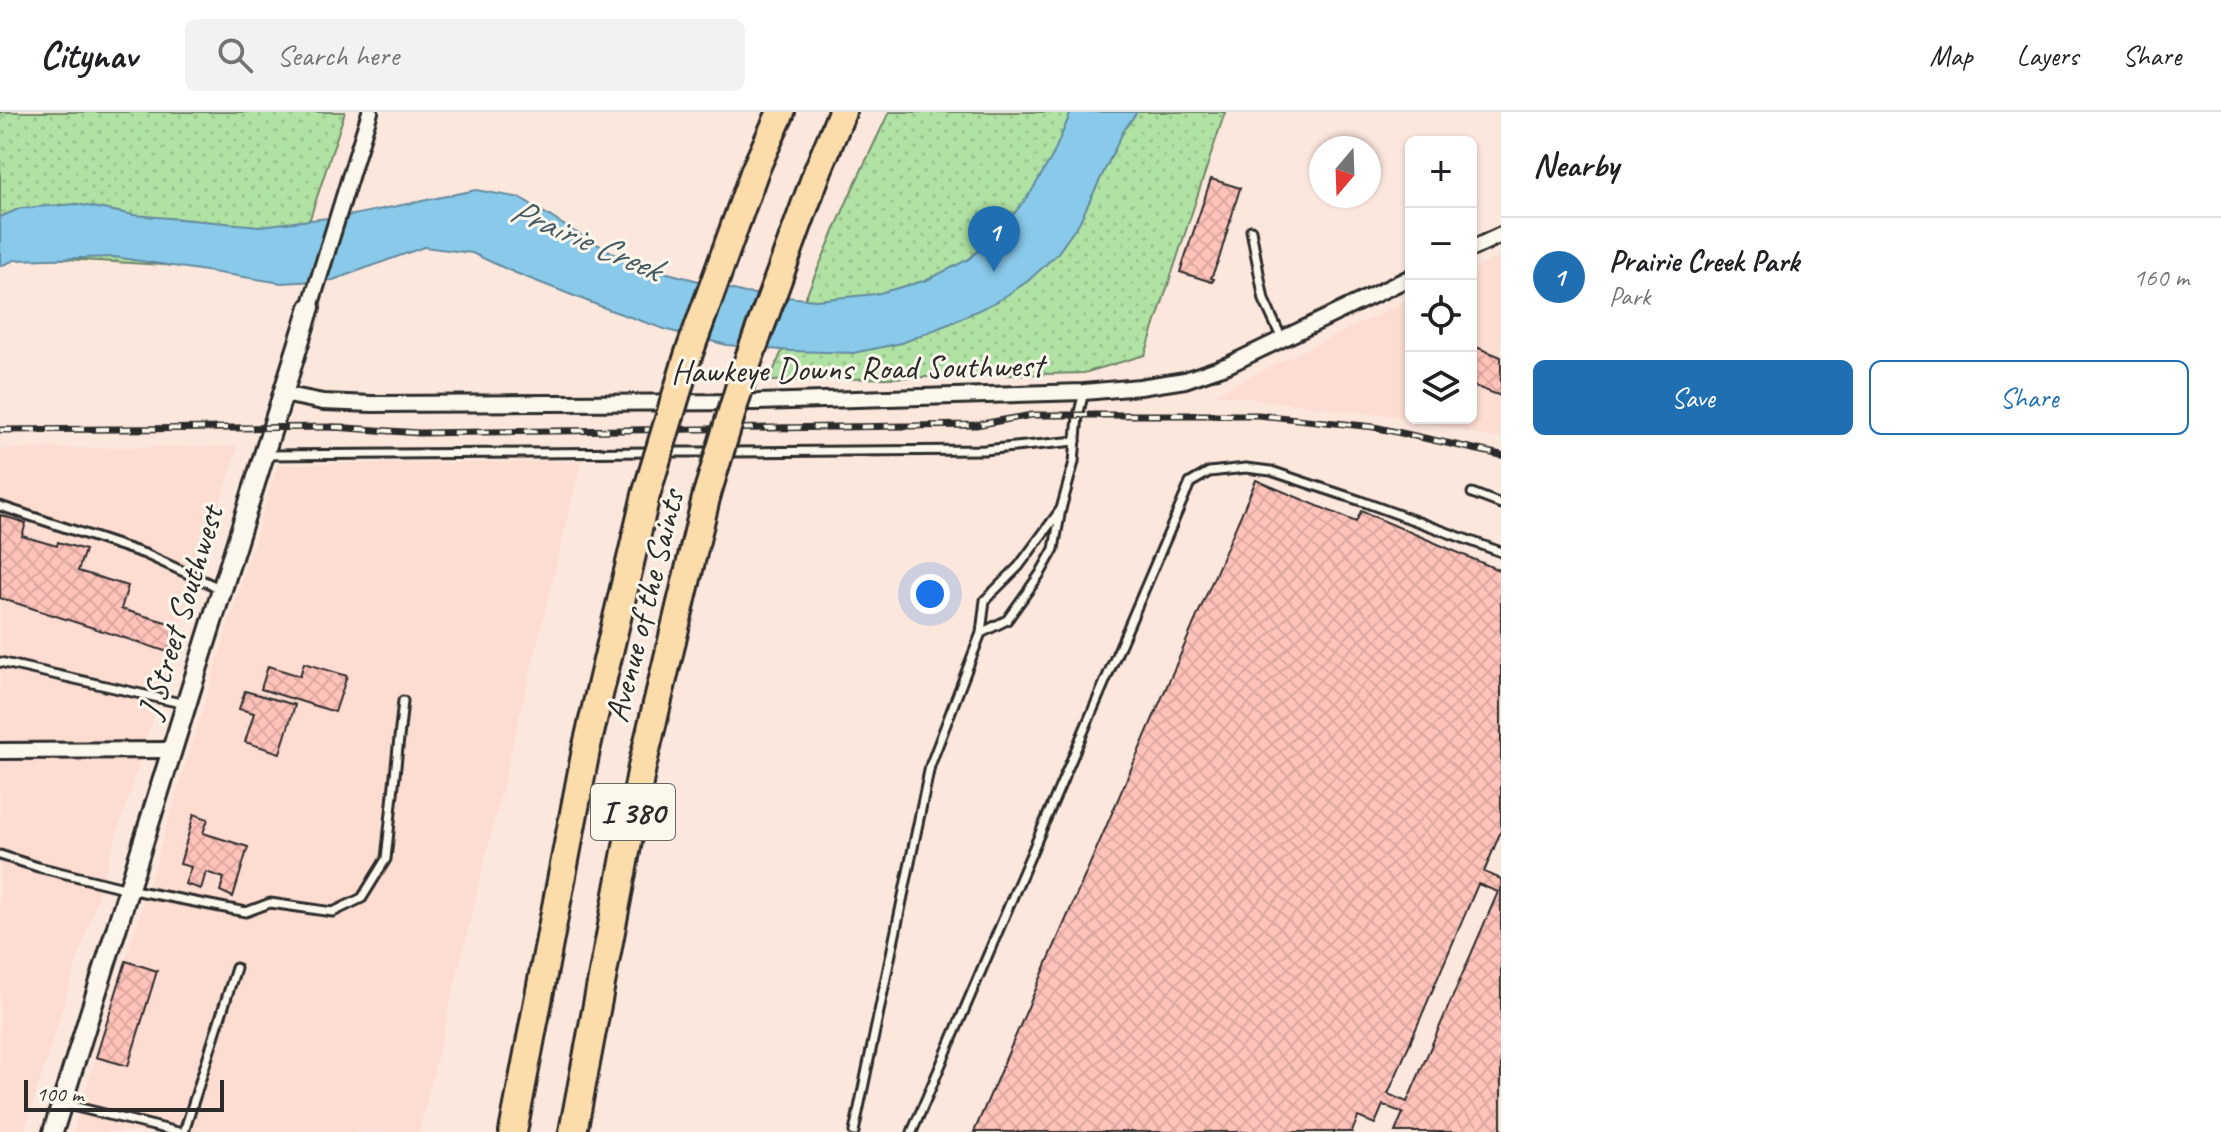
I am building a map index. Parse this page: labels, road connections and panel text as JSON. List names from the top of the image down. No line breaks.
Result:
{"streets":{"highway":["Avenue of the Saints","I 380"],"street":["Hawkeye Downs Road Southwest","J Street Southwest"]},"crossings":[["Hawkeye Downs Road Southwest","J Street Southwest"]],"water":["Prairie Creek"],"scale_bar":"100 m","north":"bottom","page":{"header":"Citynav","search":"Search here","nav":["Map","Layers","Share"],"heading":"Nearby","map_buttons":["+","−"],"pins":"1","list":[{"mark":"1","name":"Prairie Creek Park","note":"Park","value":"160 m"}],"buttons":["Save","Share"],"scale":"100 m"}}
